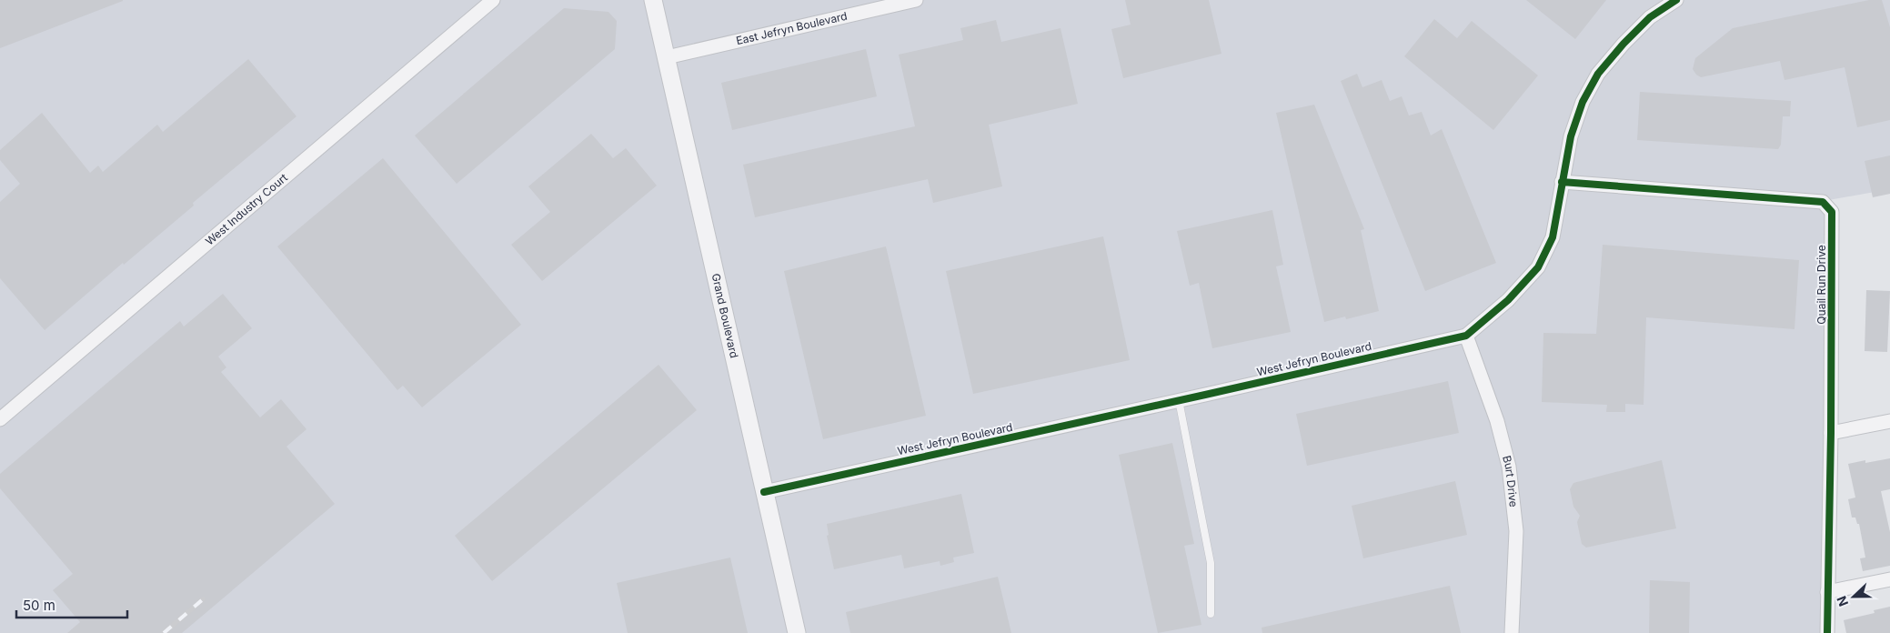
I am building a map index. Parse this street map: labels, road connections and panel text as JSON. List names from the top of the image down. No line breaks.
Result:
{"streets":{"street":["East Jefryn Boulevard","West Industry Court","Quail Run Drive","Grand Boulevard","West Jefryn Boulevard","Burt Drive"]},"crossings":[["East Jefryn Boulevard","Grand Boulevard"],["Quail Run Drive","West Jefryn Boulevard"],["Grand Boulevard","West Jefryn Boulevard"],["West Jefryn Boulevard","Burt Drive"]],"scale_bar":"50 m","north":"left"}
